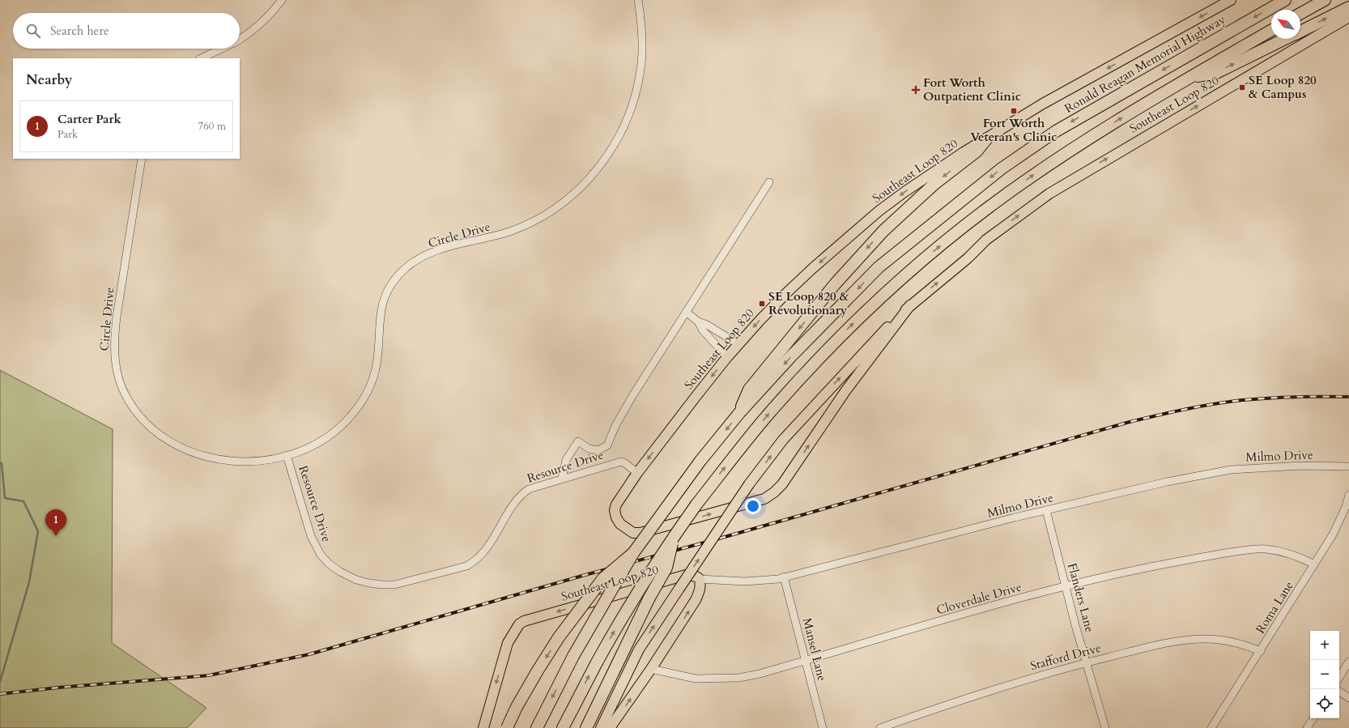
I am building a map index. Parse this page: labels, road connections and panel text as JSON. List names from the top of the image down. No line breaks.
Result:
{"streets":{"highway":["Ronald Reagan Memorial Highway"],"main road":["Southeast Loop 820"],"street":["Circle Drive","Milmo Drive","Resource Drive","Flanders Lane","Cloverdale Drive","Roma Lane","Mansel Lane","Stafford Drive"]},"crossings":[["Southeast Loop 820","Milmo Drive"],["Southeast Loop 820","Resource Drive"],["Circle Drive","Resource Drive"],["Milmo Drive","Flanders Lane"],["Milmo Drive","Mansel Lane"],["Flanders Lane","Cloverdale Drive"],["Flanders Lane","Stafford Drive"],["Cloverdale Drive","Roma Lane"],["Cloverdale Drive","Mansel Lane"],["Roma Lane","Stafford Drive"]],"places":{"transit":["SE Loop 820 & Campus","Fort Worth Veteran's Clinic","SE Loop 820 & Revolutionary"],"health":["Fort Worth Outpatient Clinic"]},"north":"top left","page":{"search":"Search here","heading":"Nearby","list":[{"mark":"1","name":"Carter Park","note":"Park","value":"760 m"}],"pins":"1","map_buttons":["+","−"]}}
